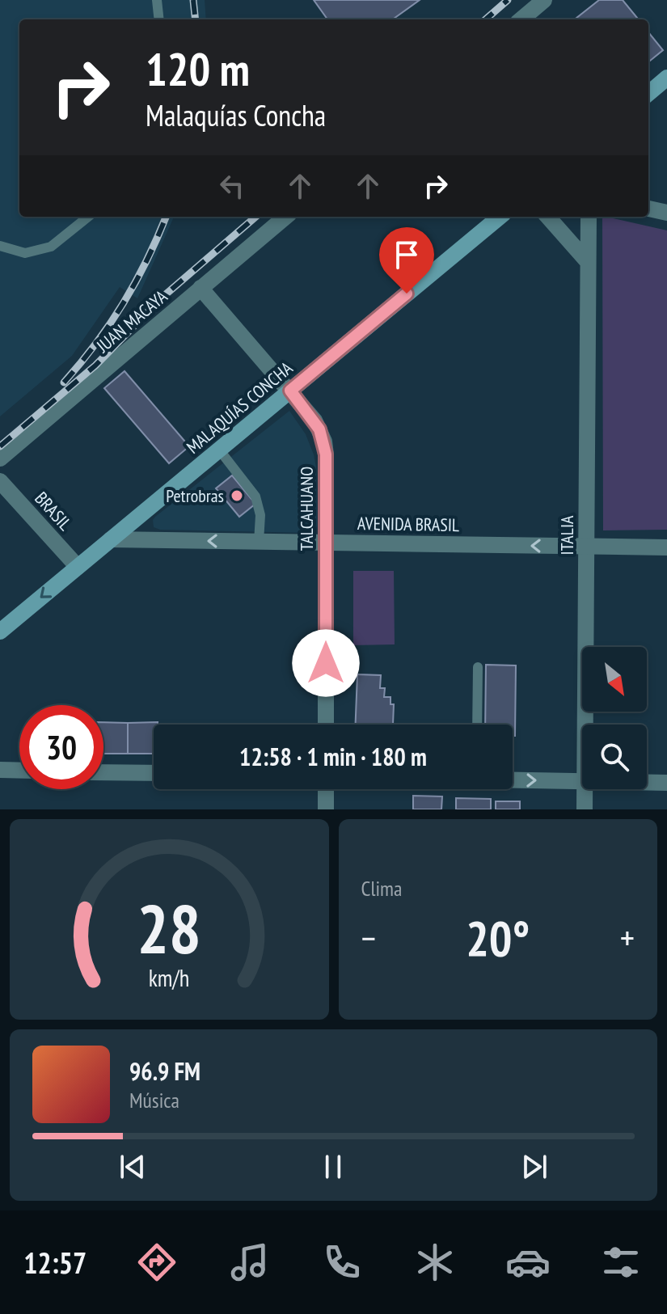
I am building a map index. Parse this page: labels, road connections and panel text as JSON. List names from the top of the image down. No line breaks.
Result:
{"streets":{"main road":["MALAQUÍAS CONCHA"],"street":["JUAN MACAYA","TALCAHUANO","BRASIL","AVENIDA BRASIL","ITALIA"]},"crossings":[["JUAN MACAYA","TALCAHUANO"],["MALAQUÍAS CONCHA","TALCAHUANO"],["MALAQUÍAS CONCHA","BRASIL"],["MALAQUÍAS CONCHA","AVENIDA BRASIL"],["TALCAHUANO","AVENIDA BRASIL"],["AVENIDA BRASIL","ITALIA"]],"one_way":["AVENIDA BRASIL"],"places":["Petrobras"],"north":"bottom right","page":{"turn":["120 m","Malaquías Concha"],"limit":"30","trip":"12:58 · 1 min · 180 m","tile":"Clima","heat":["−","20°","+"],"song":["96.9 FM","Música"],"tabs":"12:57","gauge":["28","km/h"]}}
